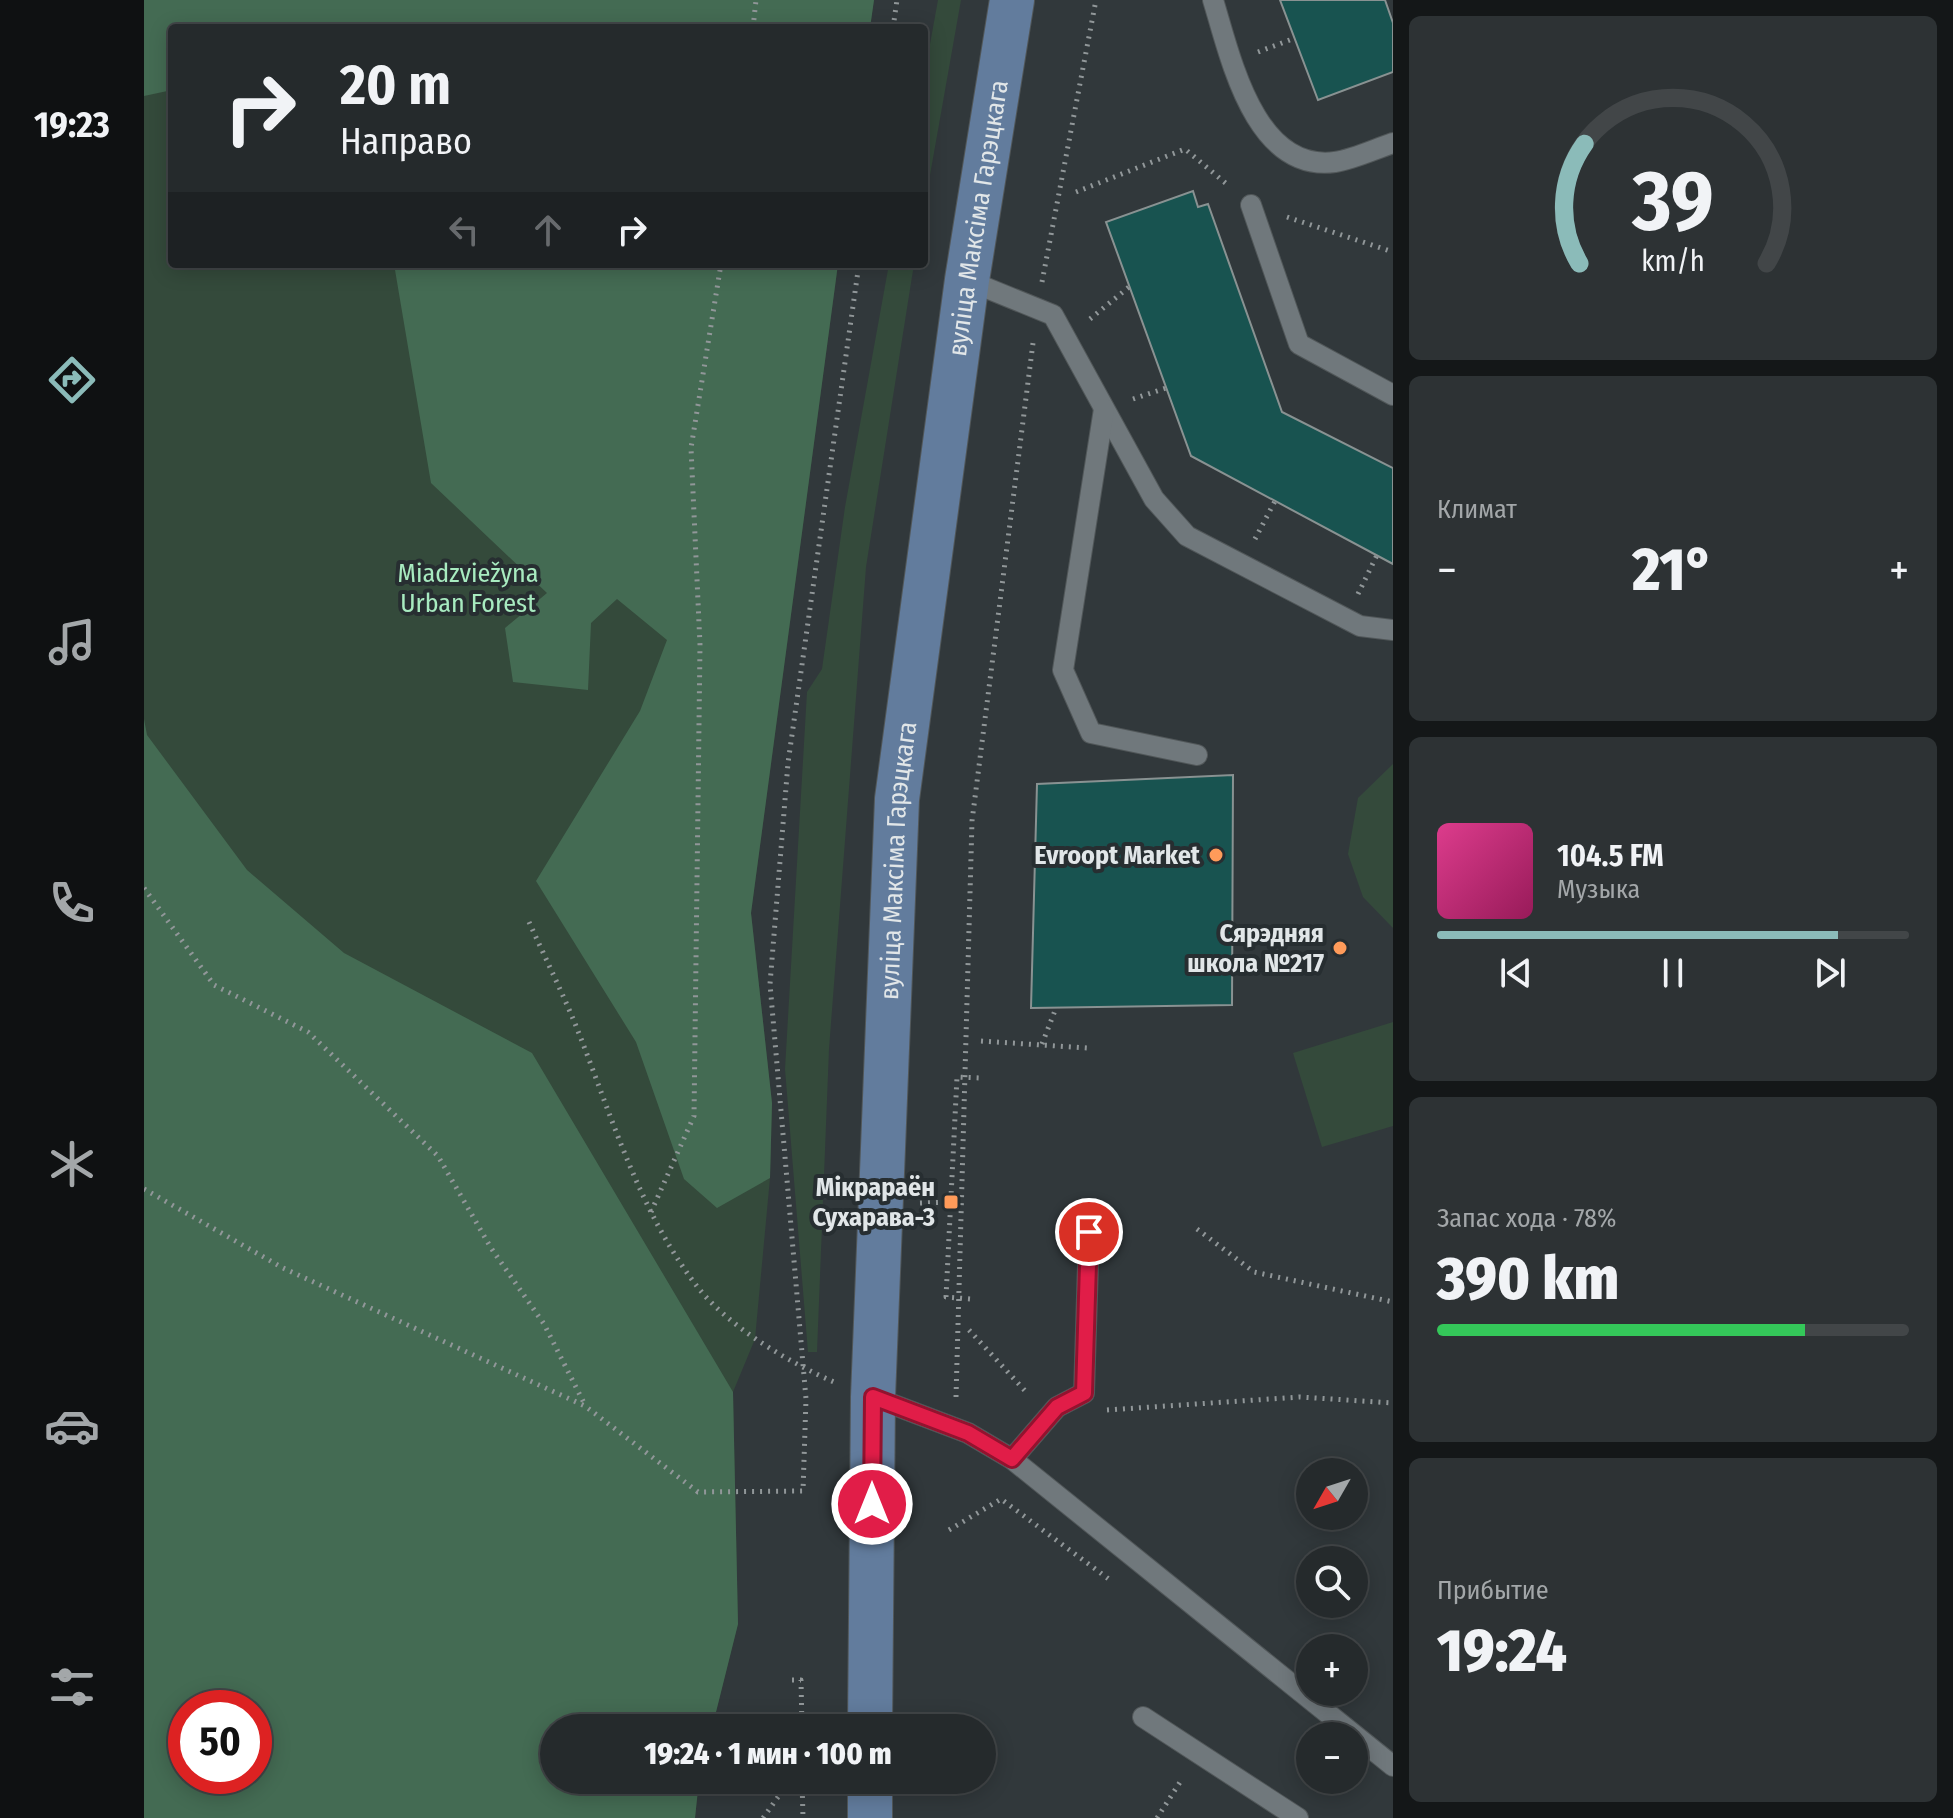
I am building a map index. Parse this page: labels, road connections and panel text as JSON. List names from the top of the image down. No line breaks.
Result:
{"streets":{"main road":["вуліца Максіма Гарэцкага"]},"parks":["Miadzviežyna Urban Forest"],"places":{"other":["Evroopt Market","Сярэдняя школа №217"],"transit":["Мікрараён Сухарава-3"]},"north":"bottom left","page":{"tabs":"19:23","turn":["20 m","Направо"],"tile":["Климат",["Запас хода · 78%","390 km"],["Прибытие","19:24"]],"heat":["−","21°","+"],"song":["104.5 FM","Музыка"],"map_buttons":["+","−"],"limit":"50","trip":"19:24 · 1 мин · 100 m","gauge":["39","km/h"]}}
